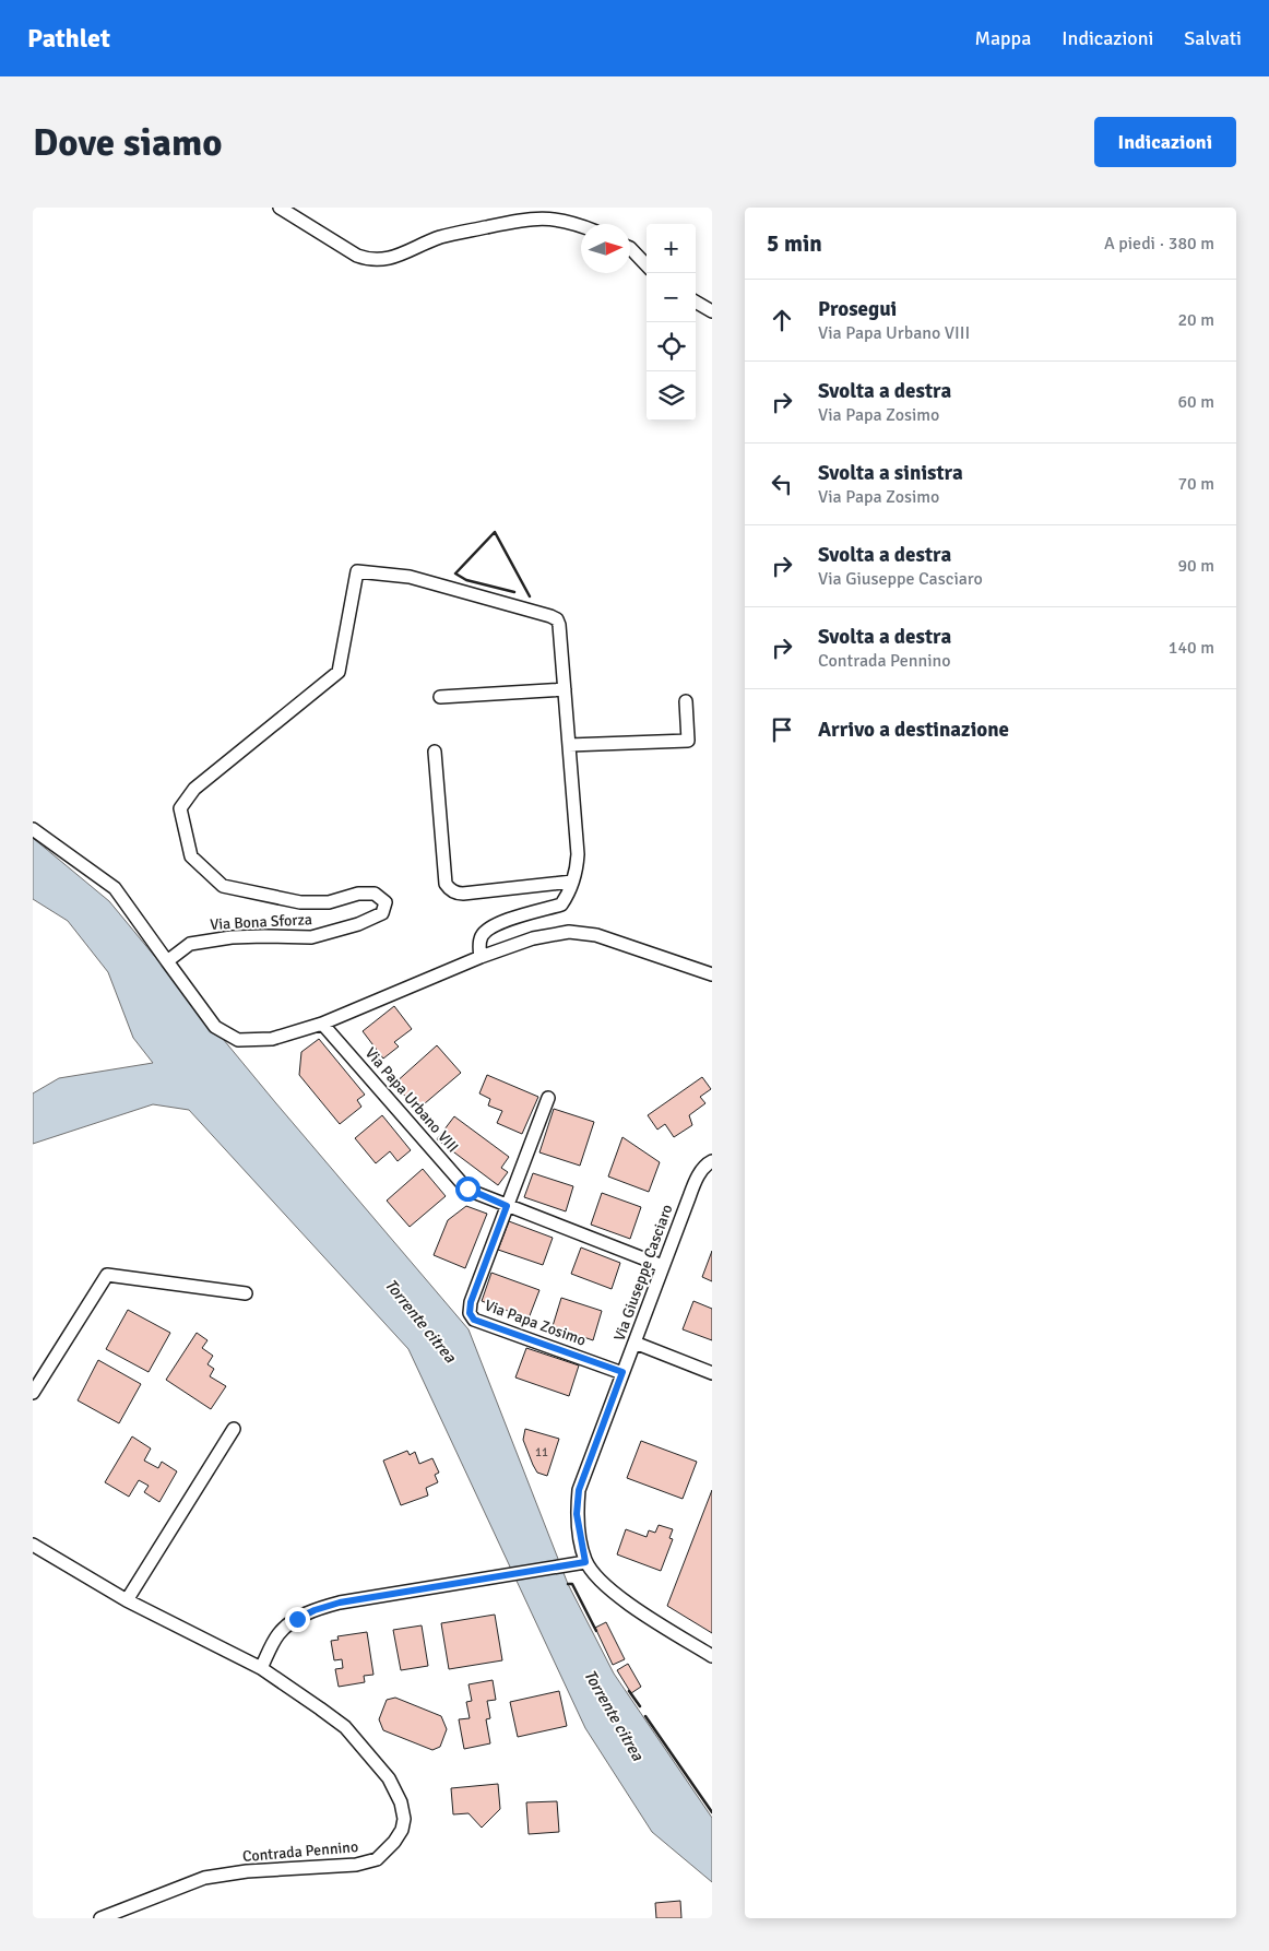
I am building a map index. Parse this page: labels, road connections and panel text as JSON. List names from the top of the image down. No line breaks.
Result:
{"streets":{"street":["Via Bona Sforza","Via Papa Urbano VIII","Via Giuseppe Casciaro","Via Papa Zosimo","Contrada Pennino"]},"crossings":[["Via Papa Urbano VIII","Via Giuseppe Casciaro"],["Via Papa Urbano VIII","Via Papa Zosimo"],["Via Giuseppe Casciaro","Via Papa Zosimo"]],"water":["Torrente citrea"],"house_numbers":["11"],"north":"right","page":{"header":"Pathlet","nav":["Mappa","Indicazioni","Salvati"],"buttons":"Indicazioni","title":"Dove siamo","heading":["5 min","A piedi · 380 m"],"map_buttons":["+","−"],"list":[["Prosegui","Via Papa Urbano VIII","20 m"],["Svolta a destra","Via Papa Zosimo","60 m"],["Svolta a sinistra","Via Papa Zosimo","70 m"],["Svolta a destra","Via Giuseppe Casciaro","90 m"],["Svolta a destra","Contrada Pennino","140 m"],"Arrivo a destinazione"]}}
